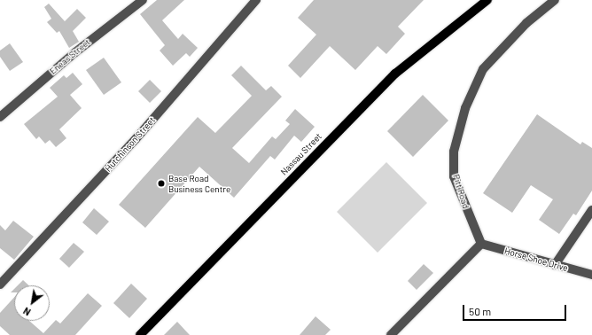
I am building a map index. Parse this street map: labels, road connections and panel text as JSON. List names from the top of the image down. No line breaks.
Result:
{"streets":{"main road":["Nassau Street"],"street":["Eneas Street","Hutchinson Street","Pitt Road","Horse Shoe Drive"]},"crossings":[["Pitt Road","Horse Shoe Drive"]],"places":["Base Road Business Centre"],"scale_bar":"50 m","north":"bottom left"}
